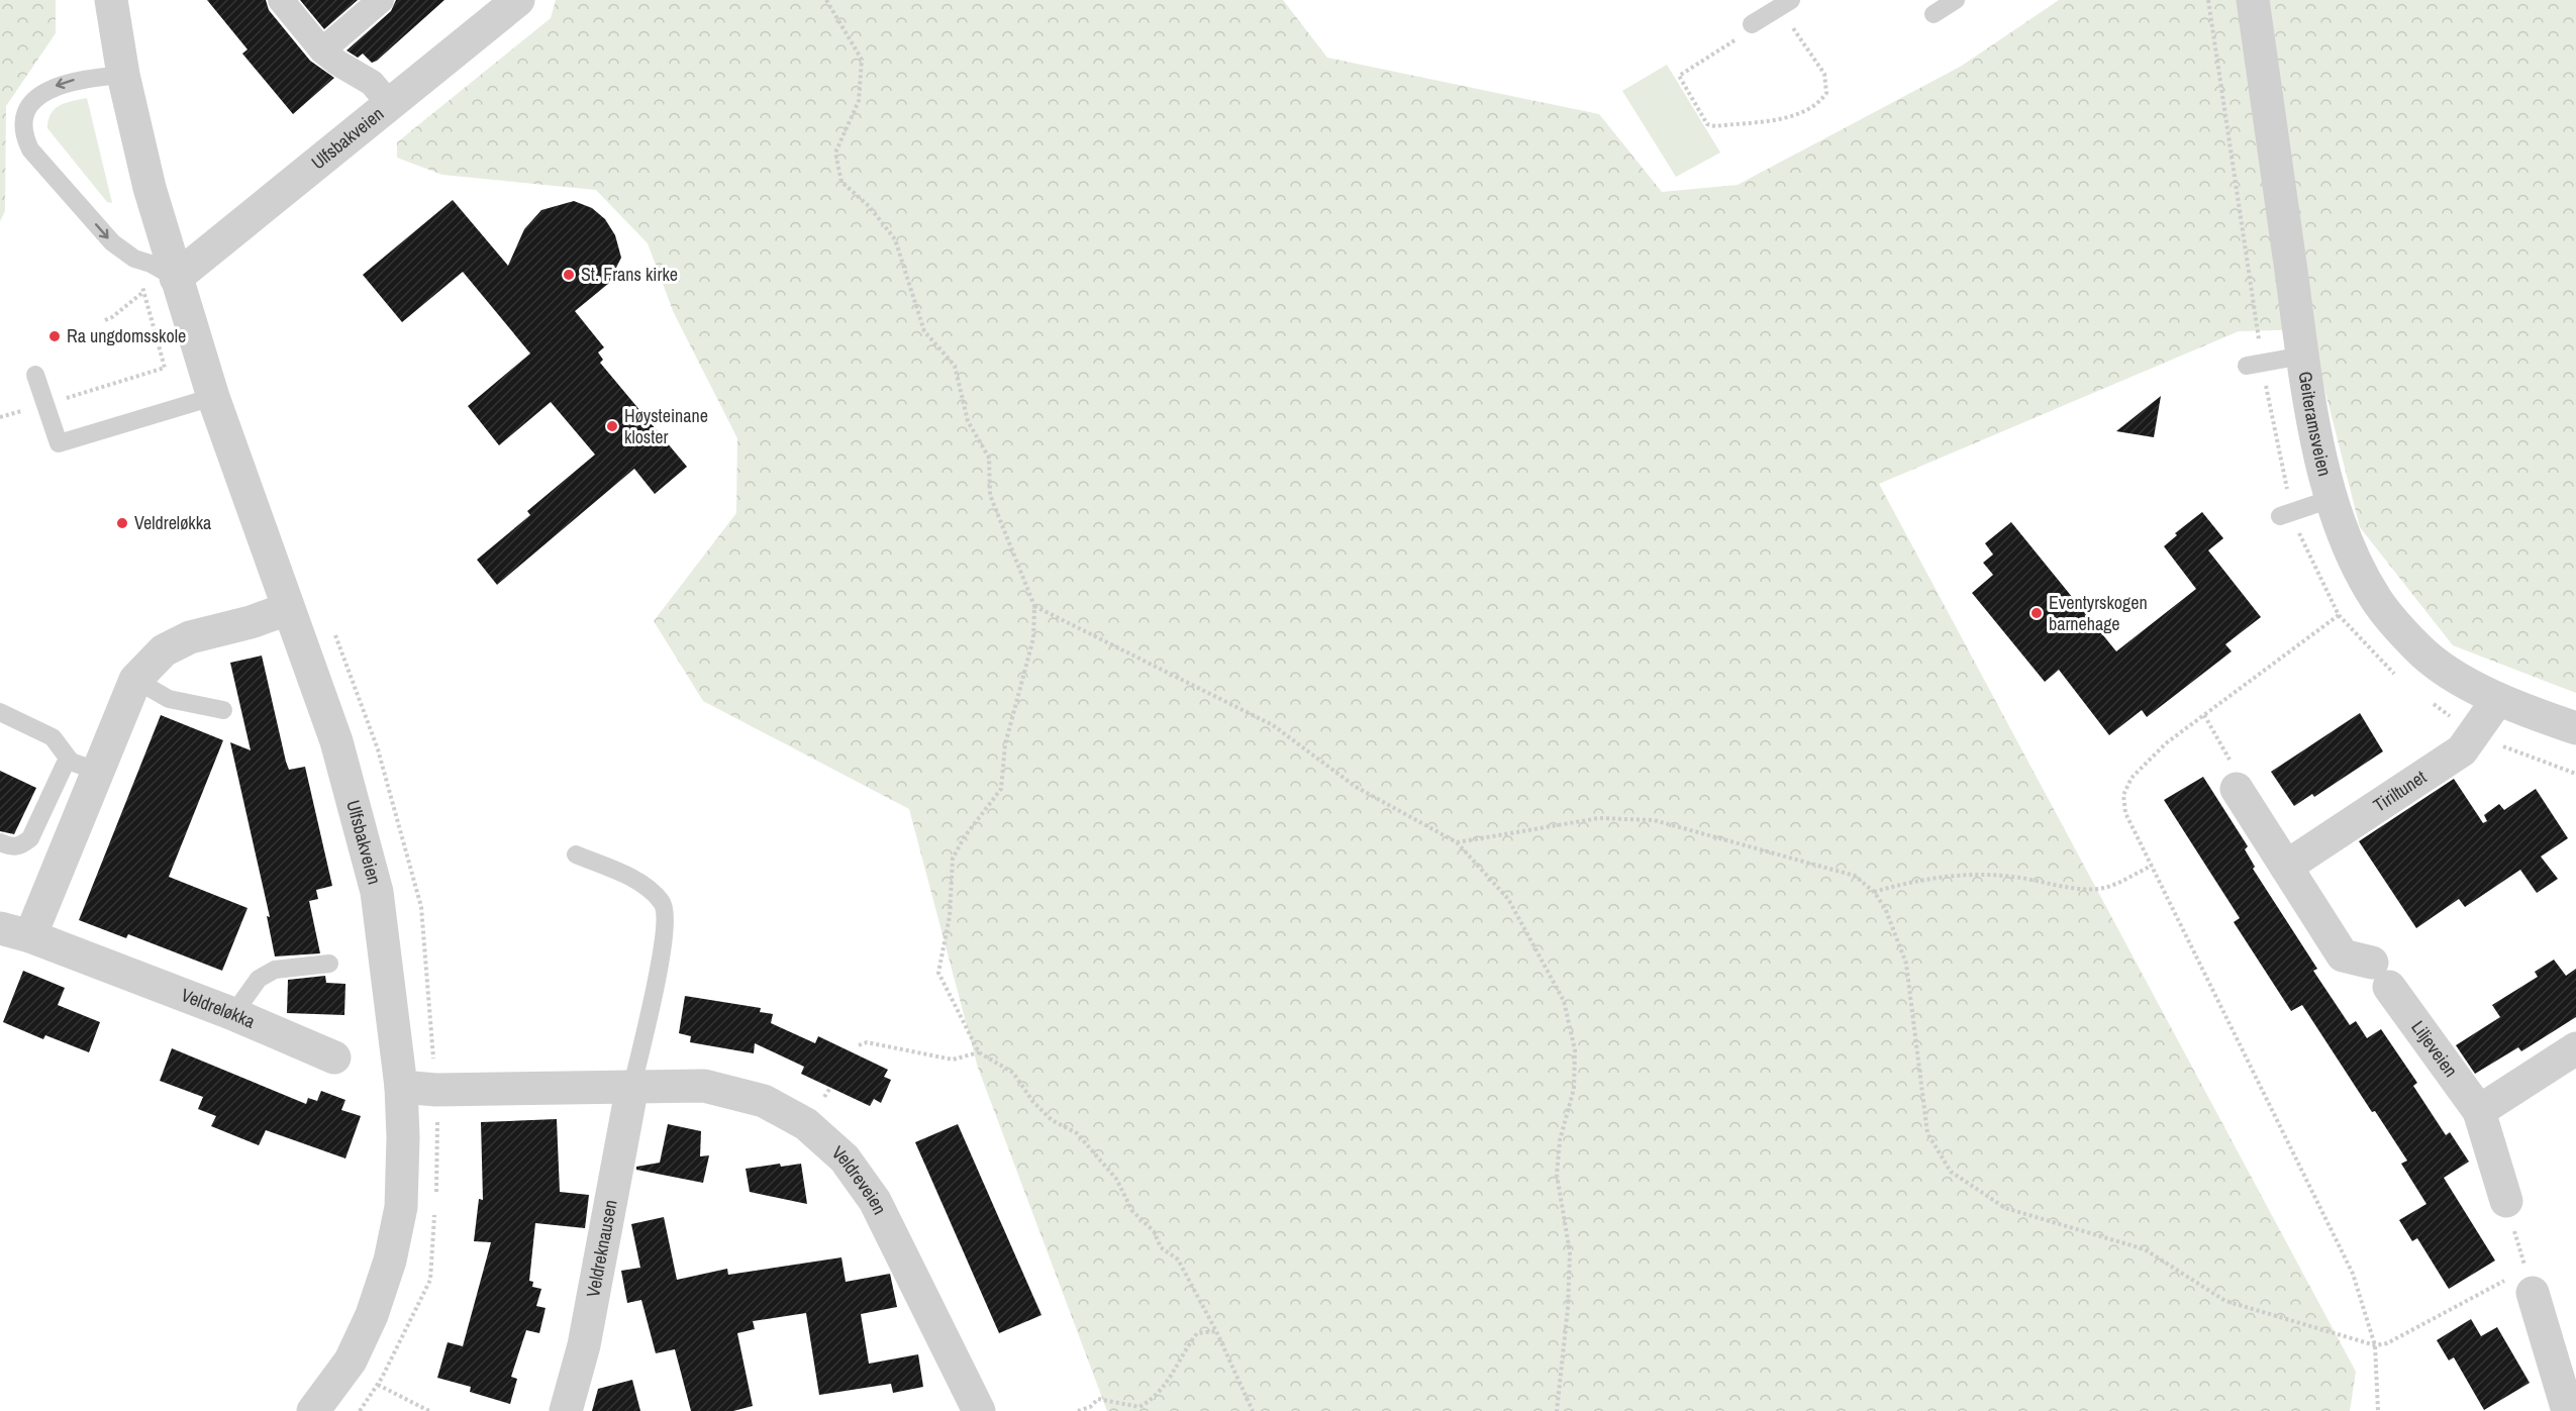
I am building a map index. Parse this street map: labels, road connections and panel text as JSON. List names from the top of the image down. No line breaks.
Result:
{"streets":{"street":["Ulfsbakveien","Geiteramsveien","Tiriltunet","Veldreløkka","Liljeveien","Veldreveien","Veldreknausen"]},"crossings":[["Ulfsbakveien","Veldreløkka"],["Ulfsbakveien","Veldreveien"],["Geiteramsveien","Tiriltunet"],["Tiriltunet","Liljeveien"],["Veldreveien","Veldreknausen"]],"places":["St. Frans kirke","Ra ungdomsskole","Høysteinane kloster","Veldreløkka","Eventyrskogen barnehage"]}
